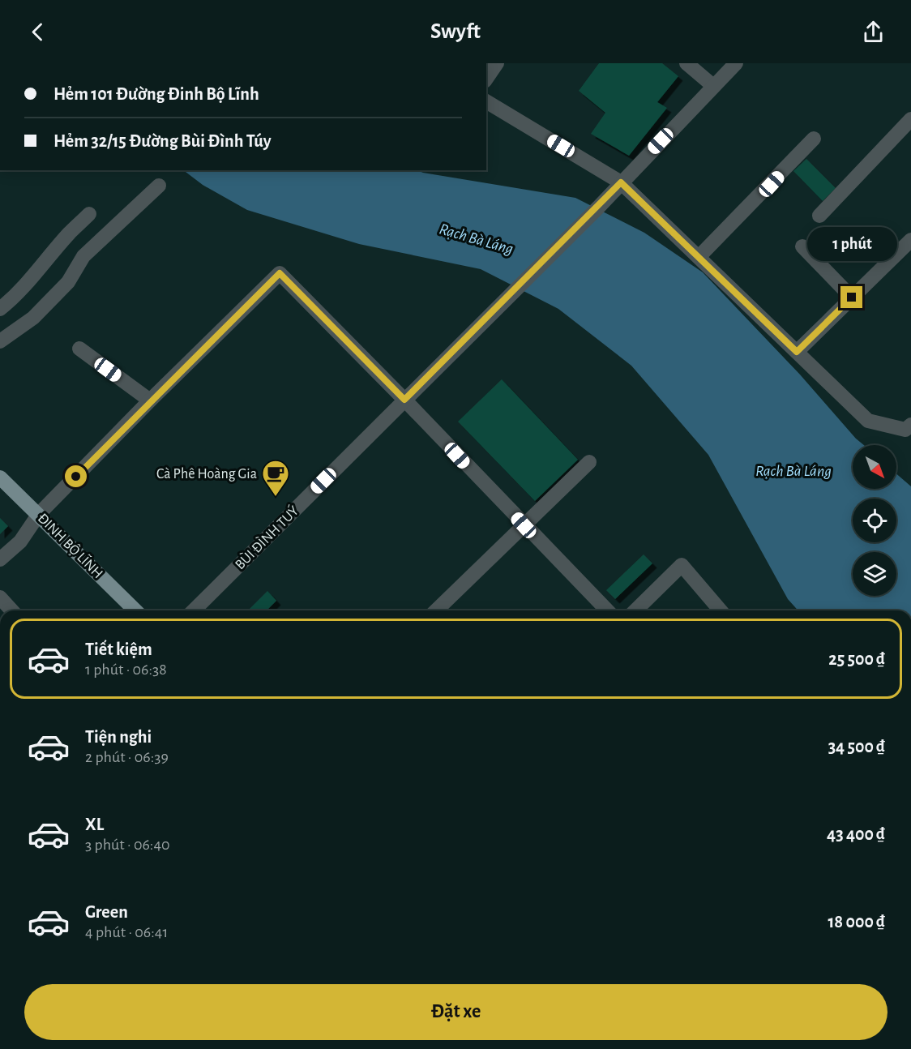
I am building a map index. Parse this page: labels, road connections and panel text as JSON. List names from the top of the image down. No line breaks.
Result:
{"streets":{"main road":["ĐINH BỘ LĨNH"],"street":["BÙI ĐÌNH TUÝ"]},"water":["Rạch Bà Láng"],"places":{"cafe":["Cà Phê Hoàng Gia"]},"north":"bottom right","page":{"header":"Swyft","banner":["Hẻm 101 Đường Đinh Bộ Lĩnh","Hẻm 32/15 Đường Bùi Đình Túy"],"bubble":"1 phút","list":[{"name":"Tiết kiệm","note":"1 phút · 06:38","value":"25 500 ₫"},{"name":"Tiện nghi","note":"2 phút · 06:39","value":"34 500 ₫"},{"name":"XL","note":"3 phút · 06:40","value":"43 400 ₫"},{"name":"Green","note":"4 phút · 06:41","value":"18 000 ₫"}],"buttons":"Đặt xe"}}
